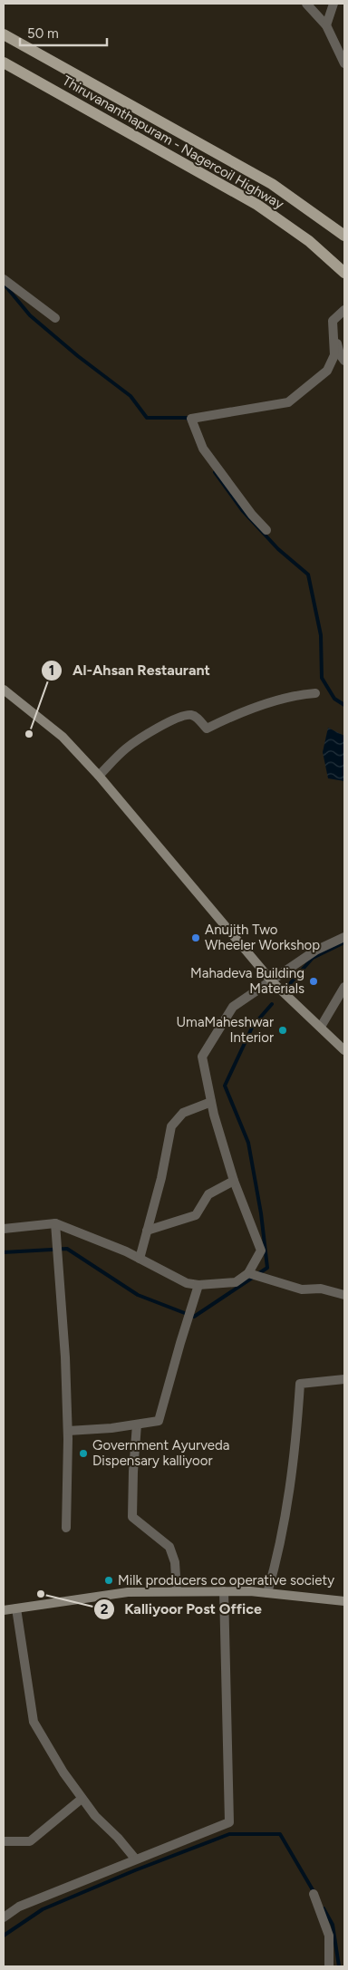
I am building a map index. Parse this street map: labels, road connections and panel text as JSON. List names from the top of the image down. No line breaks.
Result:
{"streets":{"main road":["Thiruvananthapuram - Nagercoil Highway"]},"places":["Al-Ahsan Restaurant","Anujith Two Wheeler Workshop","Mahadeva Building Materials","UmaMaheshwar Interior","Government Ayurveda Dispensary kalliyoor","Milk producers co operative society","Kalliyoor Post Office"],"scale_bar":"50 m"}
